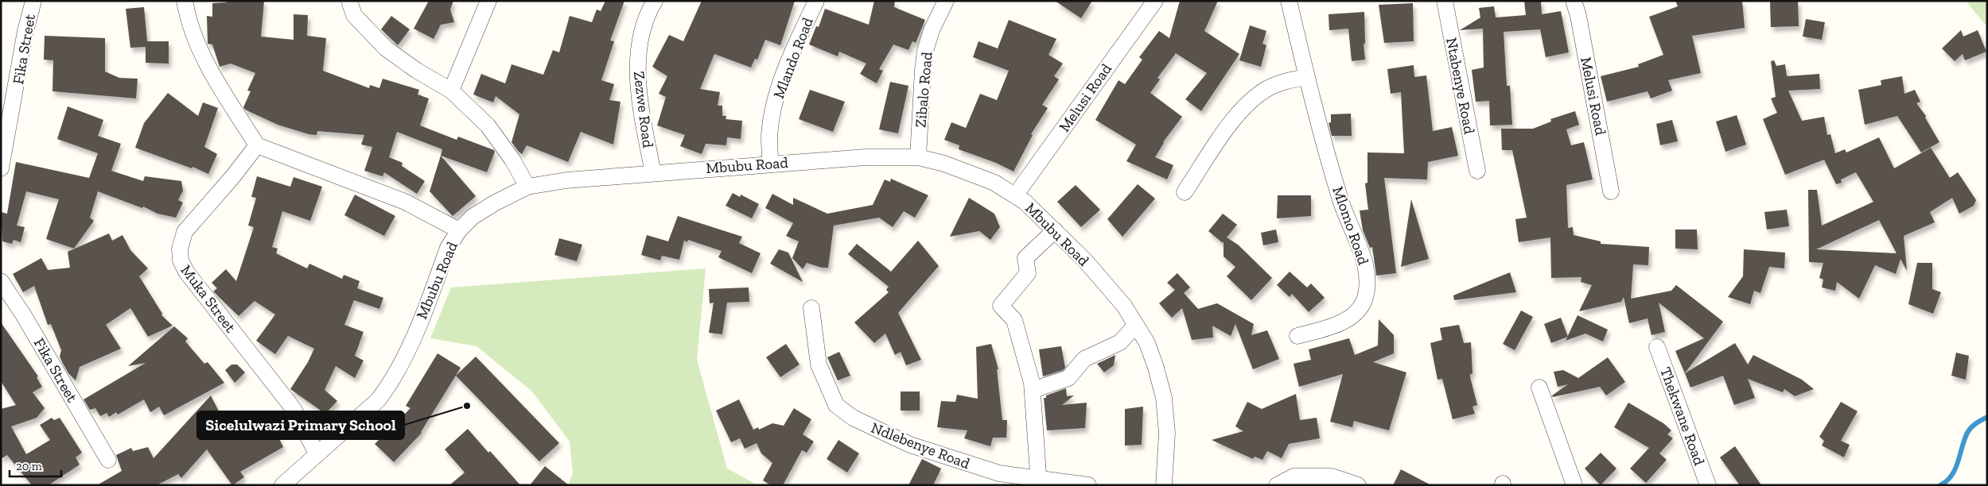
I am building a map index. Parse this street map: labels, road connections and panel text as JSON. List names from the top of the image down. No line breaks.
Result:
{"streets":{"street":["Fika Street","Mlando Road","Ntabenye Road","Zibalo Road","Melusi Road","Zezwe Road","Mbubu Road","Mlomo Road","Muka Street","Thekwane Road","Ndlebenye Road"]},"crossings":[["Mlando Road","Mbubu Road"],["Zibalo Road","Mbubu Road"],["Melusi Road","Mbubu Road"],["Zezwe Road","Mbubu Road"],["Mbubu Road","Muka Street"]],"places":["Sicelulwazi Primary School"],"scale_bar":"20 m"}
